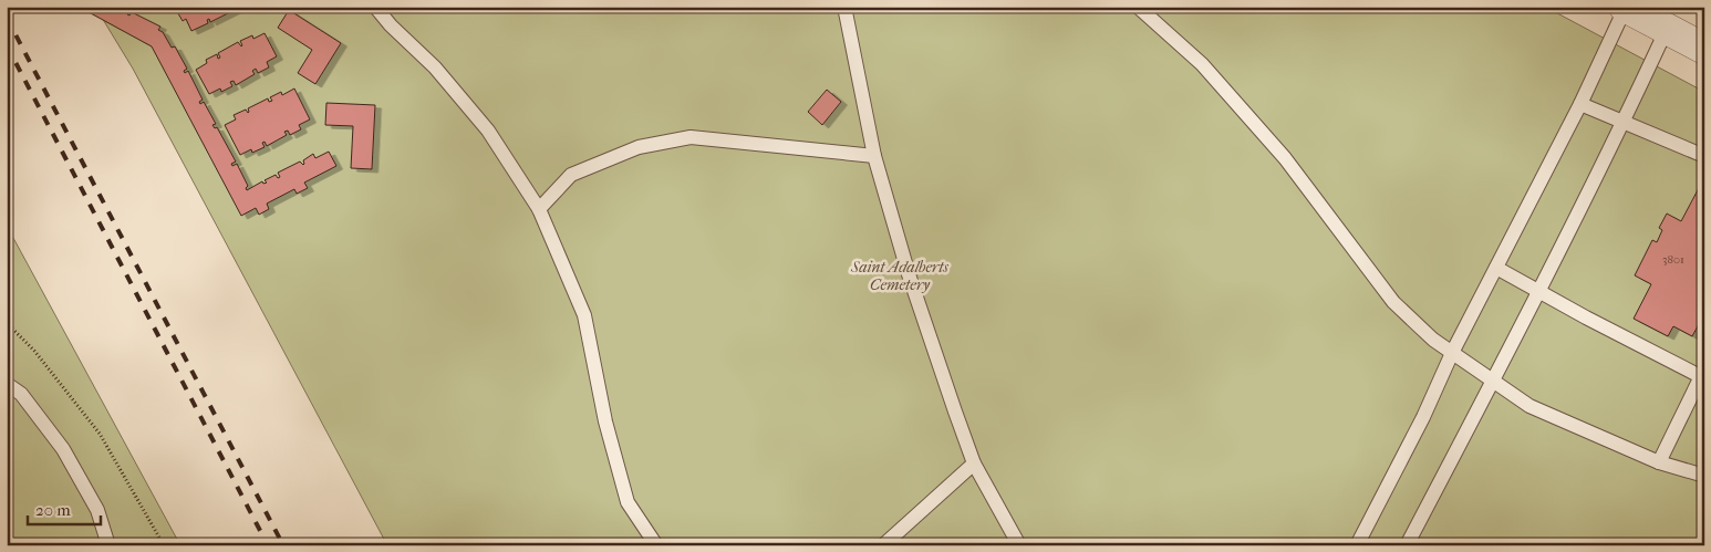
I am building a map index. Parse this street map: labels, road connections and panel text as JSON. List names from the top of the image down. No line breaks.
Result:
{"parks":["Saint Adalberts Cemetery"],"house_numbers":["3801"],"scale_bar":"20 m"}
